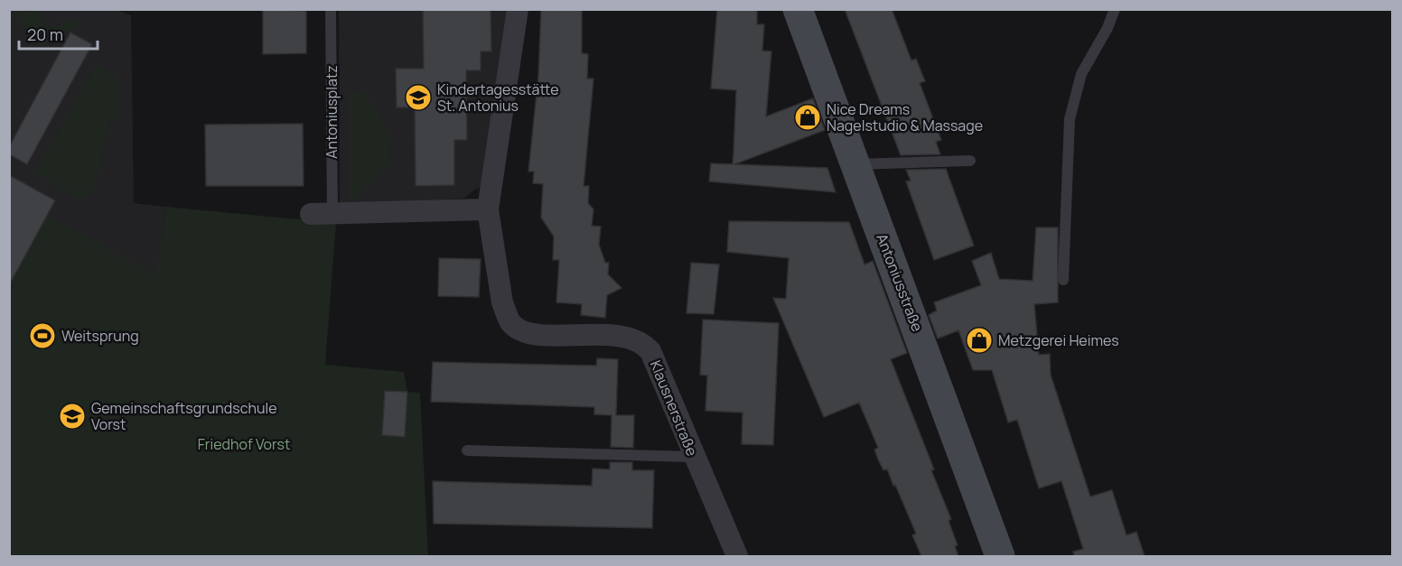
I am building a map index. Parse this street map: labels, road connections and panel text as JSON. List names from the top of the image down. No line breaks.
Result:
{"streets":{"street":["Antoniusstraße","Klausnerstraße"],"lane":["Antoniusplatz"]},"parks":["Friedhof Vorst"],"places":{"school or university":["Kindertagesstätte St. Antonius","Gemeinschaftsgrundschule Vorst"],"shop":["Nice Dreams Nagelstudio & Massage","Metzgerei Heimes"],"sports":["Weitsprung"]},"scale_bar":"20 m"}
